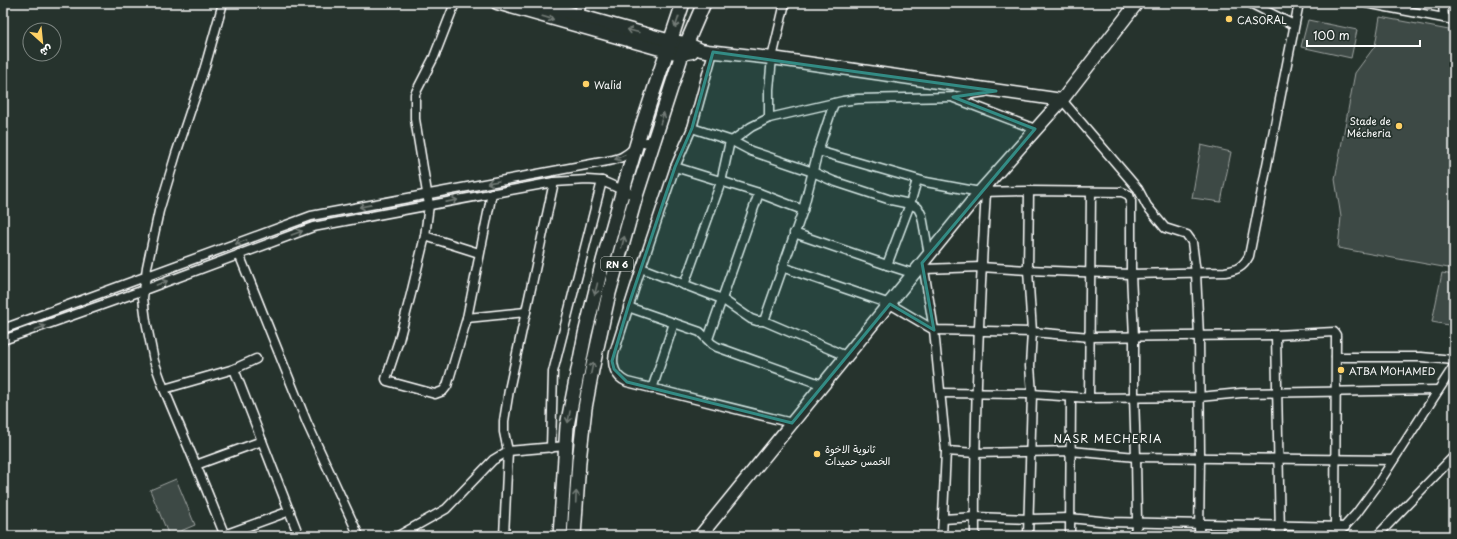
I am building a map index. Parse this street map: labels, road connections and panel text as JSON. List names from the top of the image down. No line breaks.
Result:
{"streets":{"main road":["RN 6"]},"districts":["NASR MECHERIA"],"places":["CASORAL","Walid","Stade de Mécheria","ATBA MOHAMED","ثانوية الاخوة الخمس حميدات"],"scale_bar":"100 m","north":"bottom right"}
